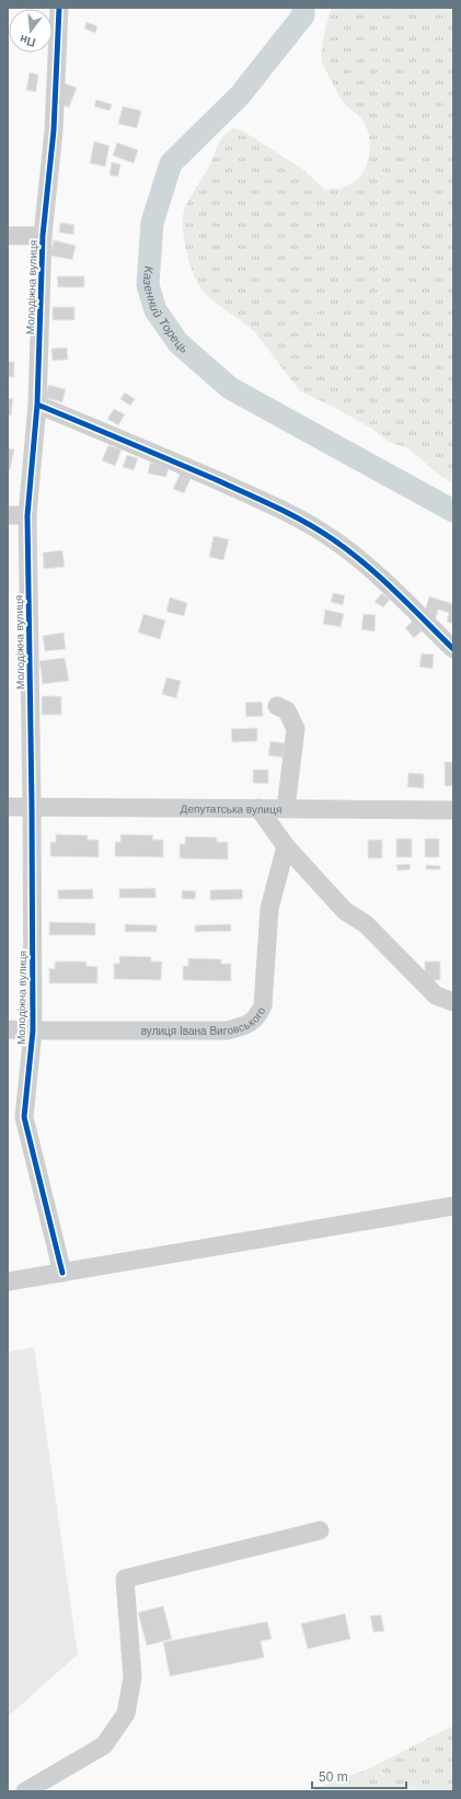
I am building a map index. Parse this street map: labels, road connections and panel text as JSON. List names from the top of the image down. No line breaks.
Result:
{"streets":{"street":["Молодіжна вулиця","Депутатська вулиця","вулиця Івана Виговського"]},"crossings":[["Молодіжна вулиця","Депутатська вулиця"],["Молодіжна вулиця","вулиця Івана Виговського"]],"water":["Казенний Торець"],"scale_bar":"50 m","north":"bottom"}
